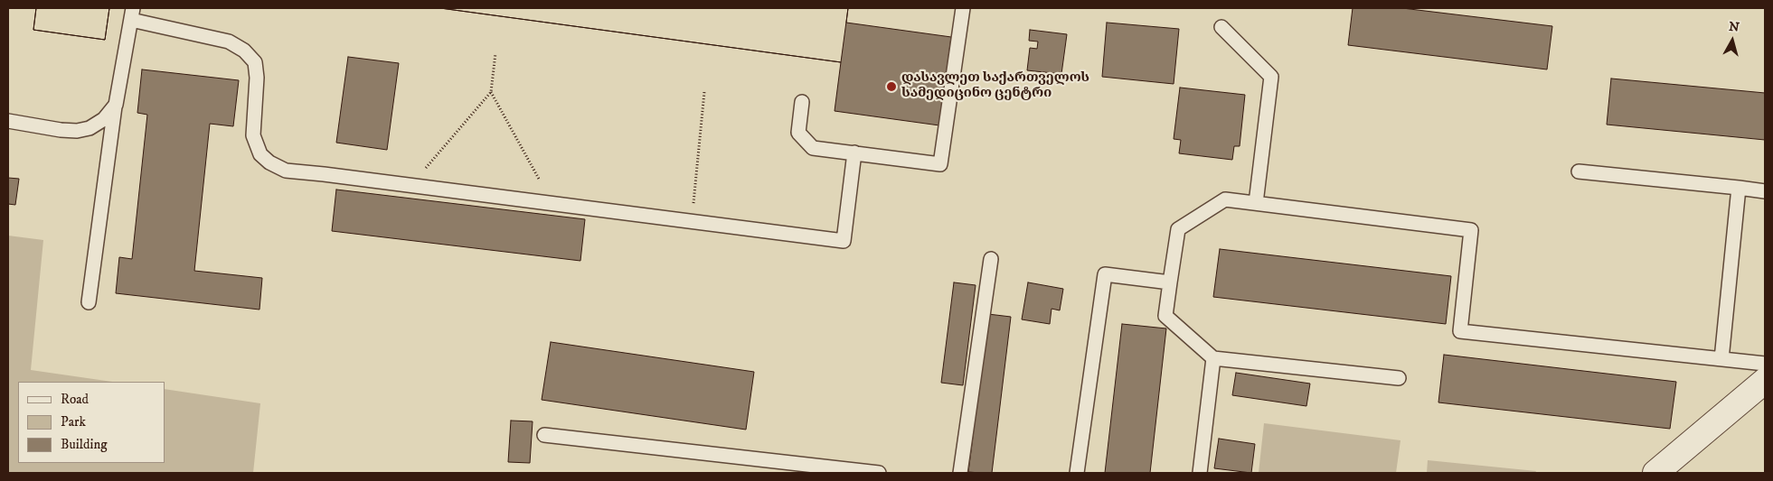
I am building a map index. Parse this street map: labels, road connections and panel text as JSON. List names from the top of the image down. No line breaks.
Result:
{"places":["დასავლეთ საქართველოს სამედიცინო ცენტრი"],"legend":["Road","Park","Building"],"north":"top"}
